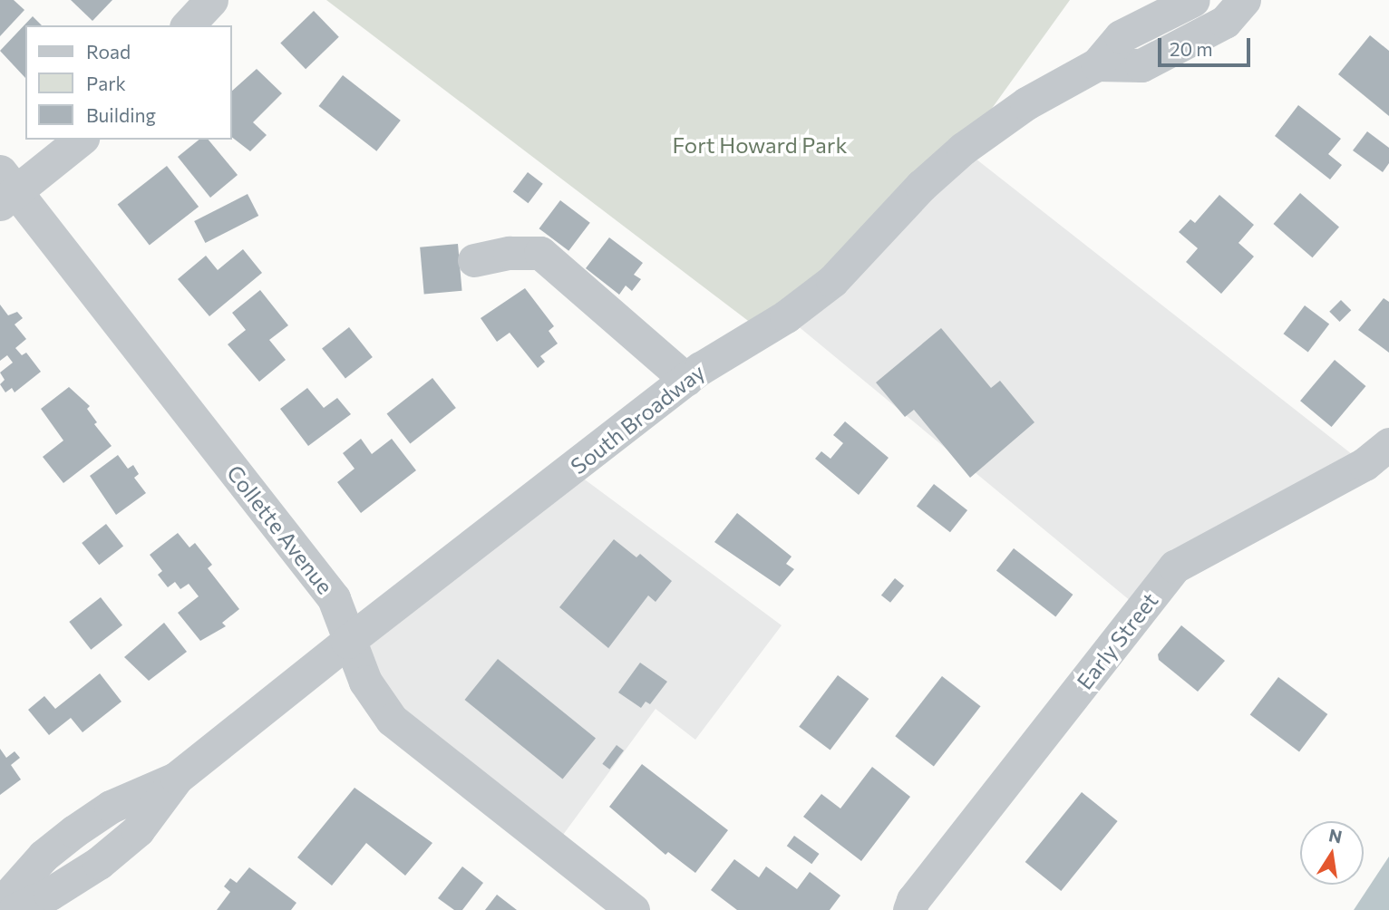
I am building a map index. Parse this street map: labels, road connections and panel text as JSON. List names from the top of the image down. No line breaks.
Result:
{"streets":{"street":["South Broadway","Collette Avenue","Early Street"]},"crossings":[["South Broadway","Collette Avenue"]],"parks":["Fort Howard Park"],"legend":["Road","Park","Building"],"scale_bar":"20 m","north":"top"}
